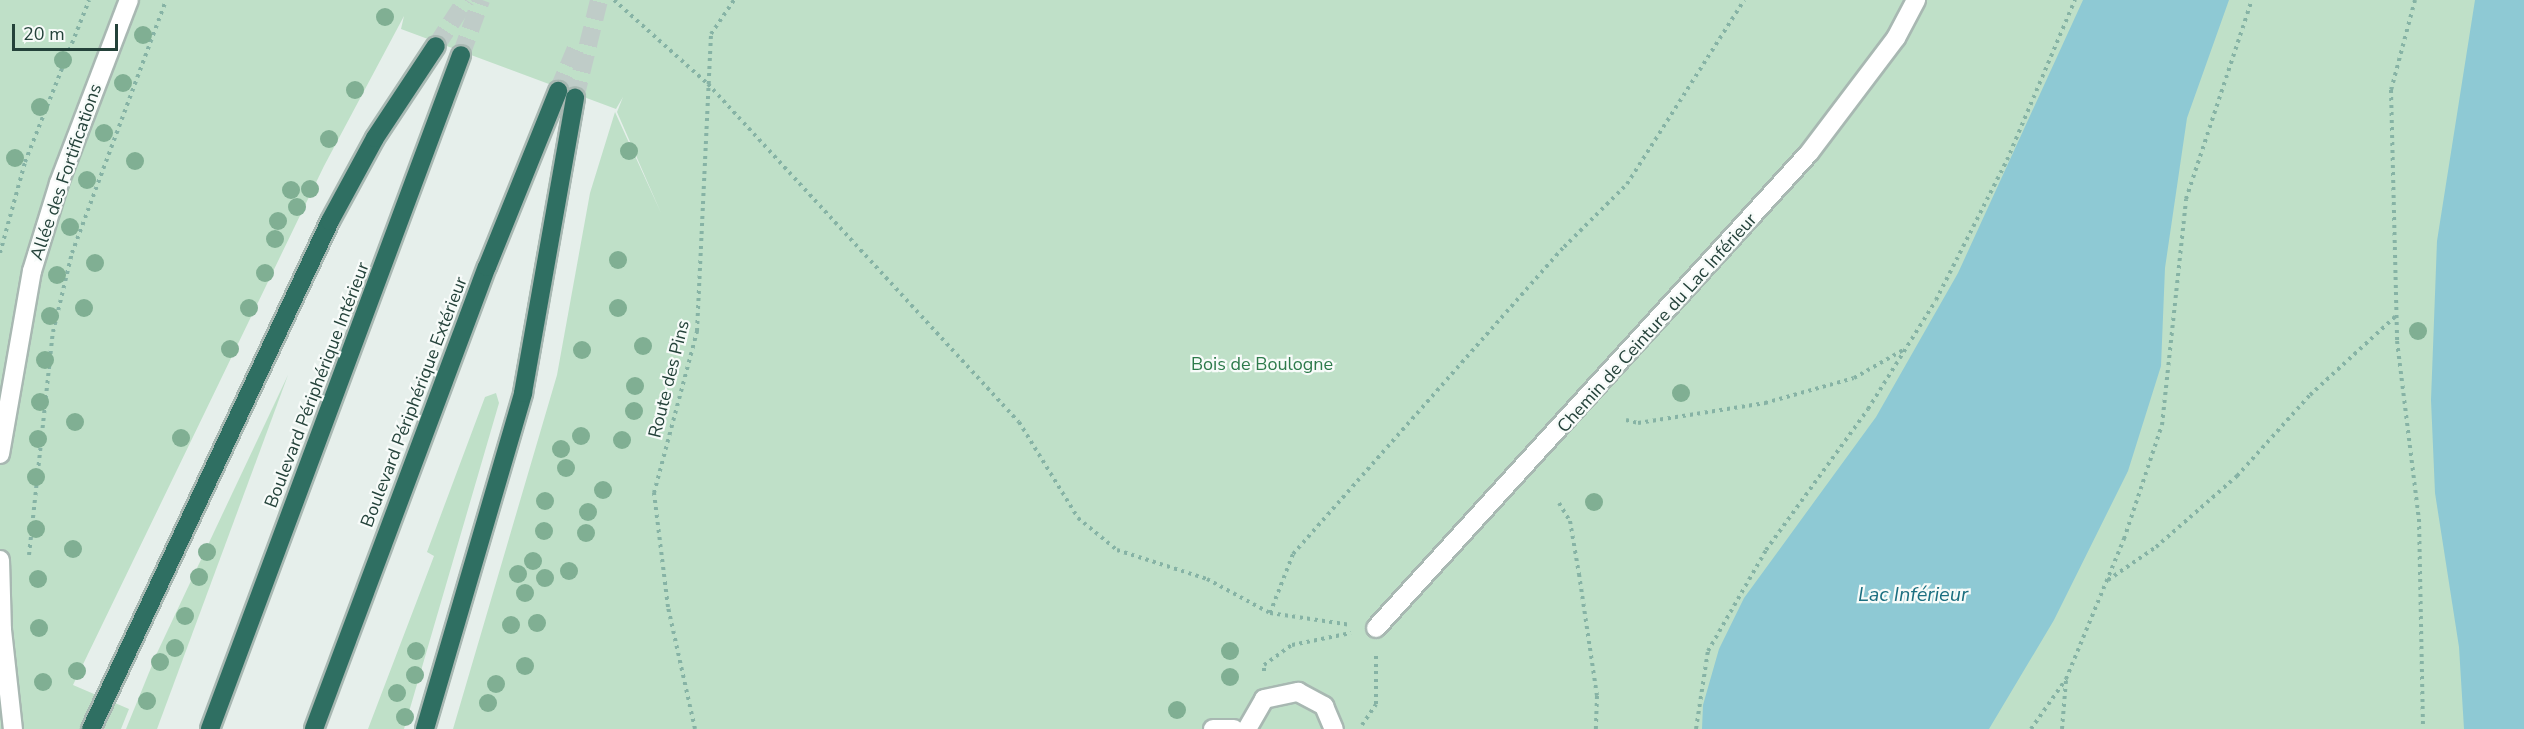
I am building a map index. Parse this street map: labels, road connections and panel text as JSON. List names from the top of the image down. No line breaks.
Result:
{"streets":{"highway":["Boulevard Périphérique Intérieur","Boulevard Périphérique Extérieur"],"street":["Allée des Fortifications","Chemin de Ceinture du Lac Inférieur"],"path":["Route des Pins"]},"water":["Lac Inférieur"],"parks":["Bois de Boulogne"],"scale_bar":"20 m"}
